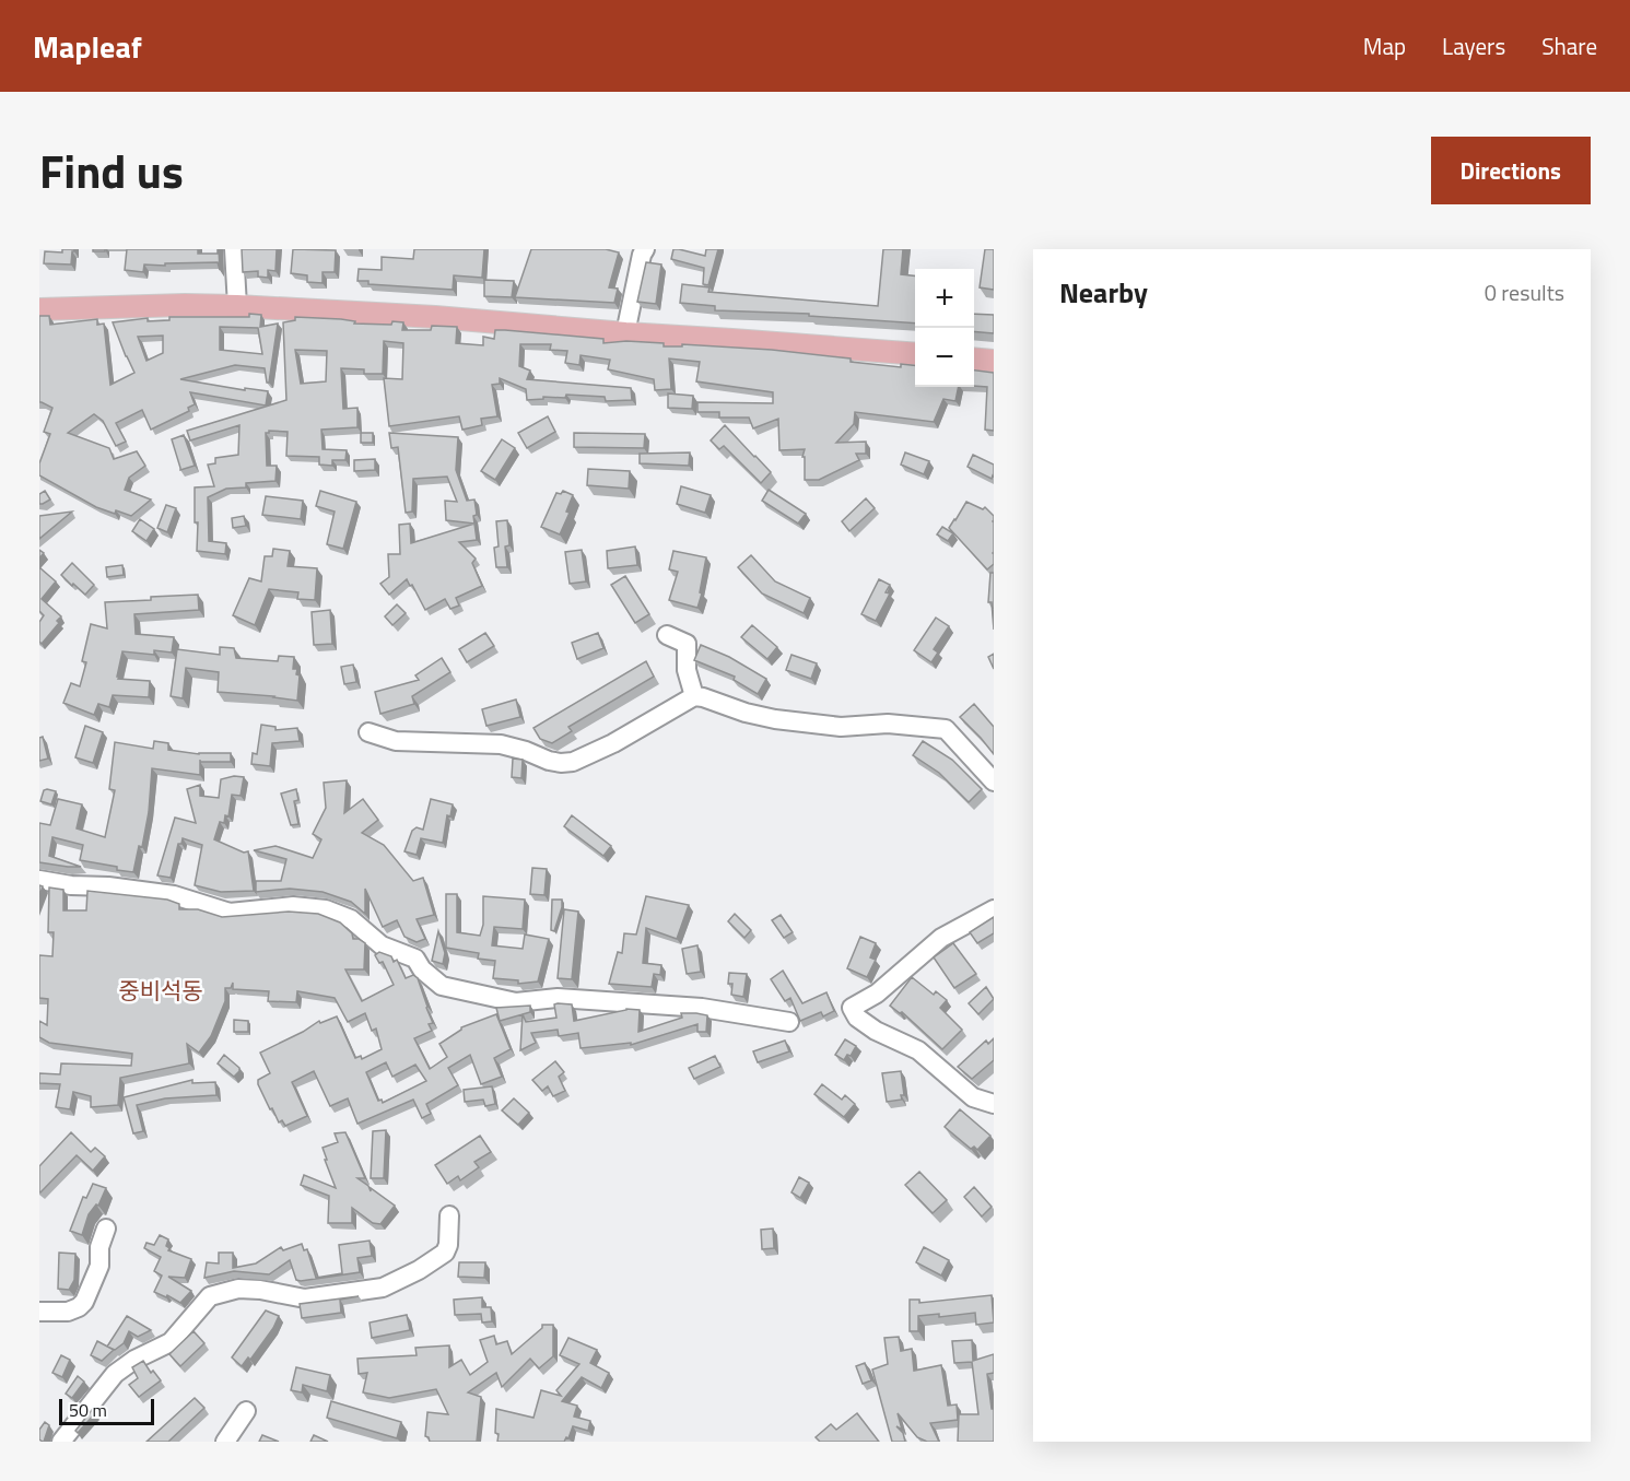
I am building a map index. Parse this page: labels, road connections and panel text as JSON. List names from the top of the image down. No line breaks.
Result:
{"districts":["중비석동"],"scale_bar":"50 m","page":{"header":"Mapleaf","nav":["Map","Layers","Share"],"title":"Find us","buttons":"Directions","heading":["Nearby","0 results"],"map_buttons":["+","−"],"scale":"50 m"}}
